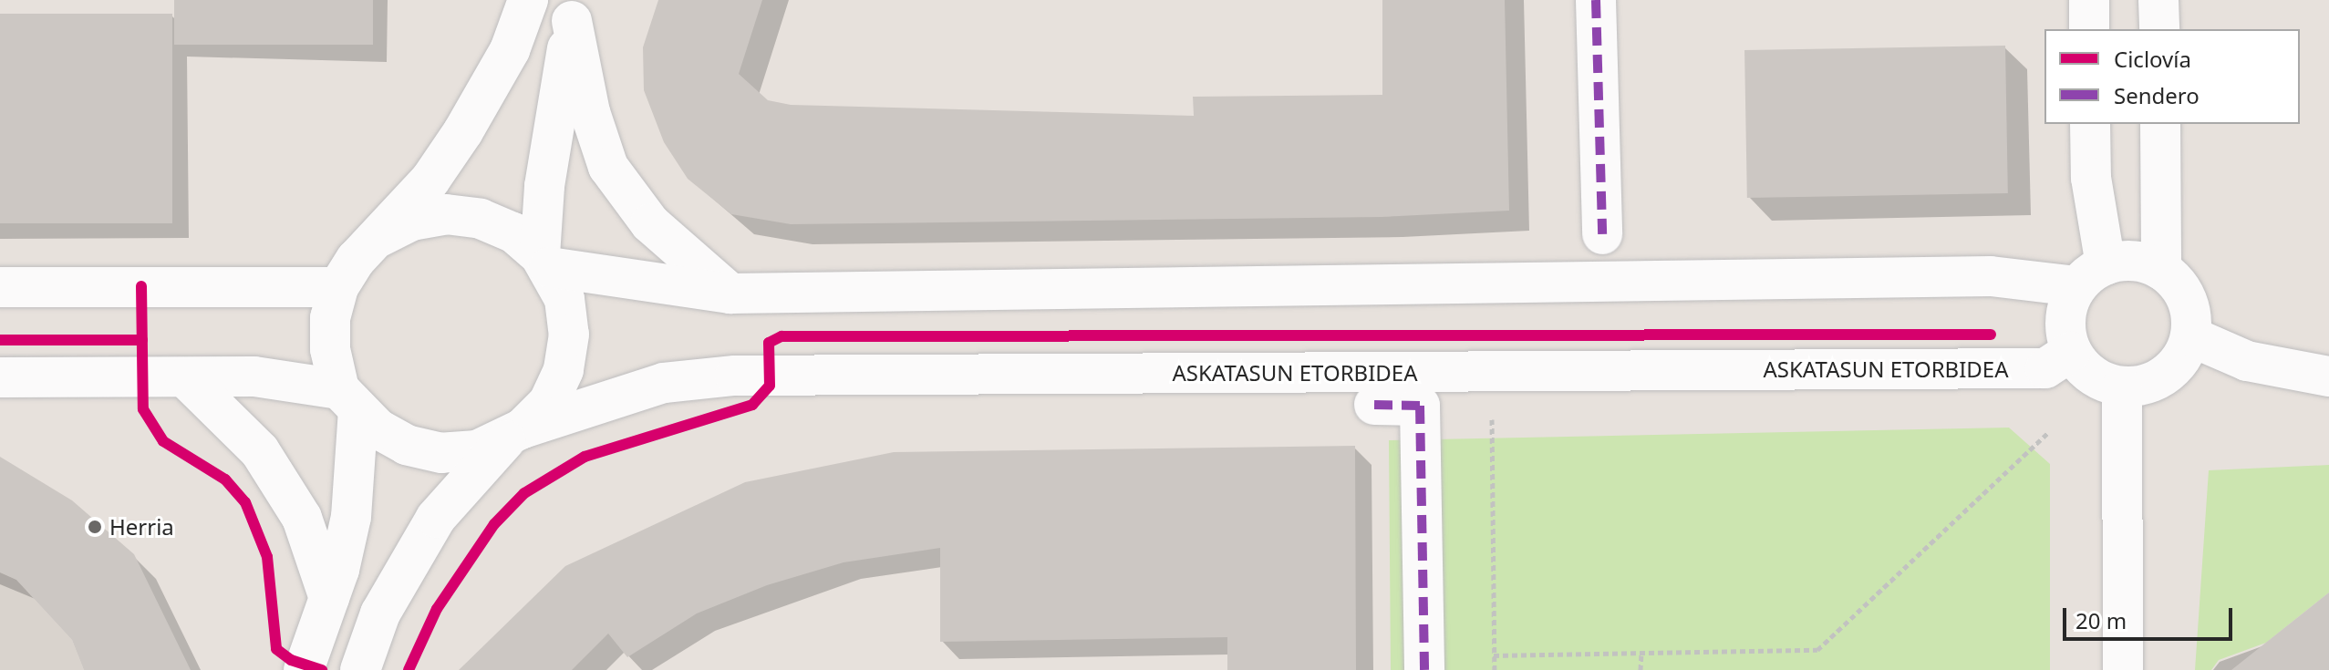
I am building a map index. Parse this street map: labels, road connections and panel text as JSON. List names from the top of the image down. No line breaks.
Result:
{"streets":{"street":["ASKATASUN ETORBIDEA"]},"places":["Herria"],"legend":["Ciclovía","Sendero"],"scale_bar":"20 m"}
